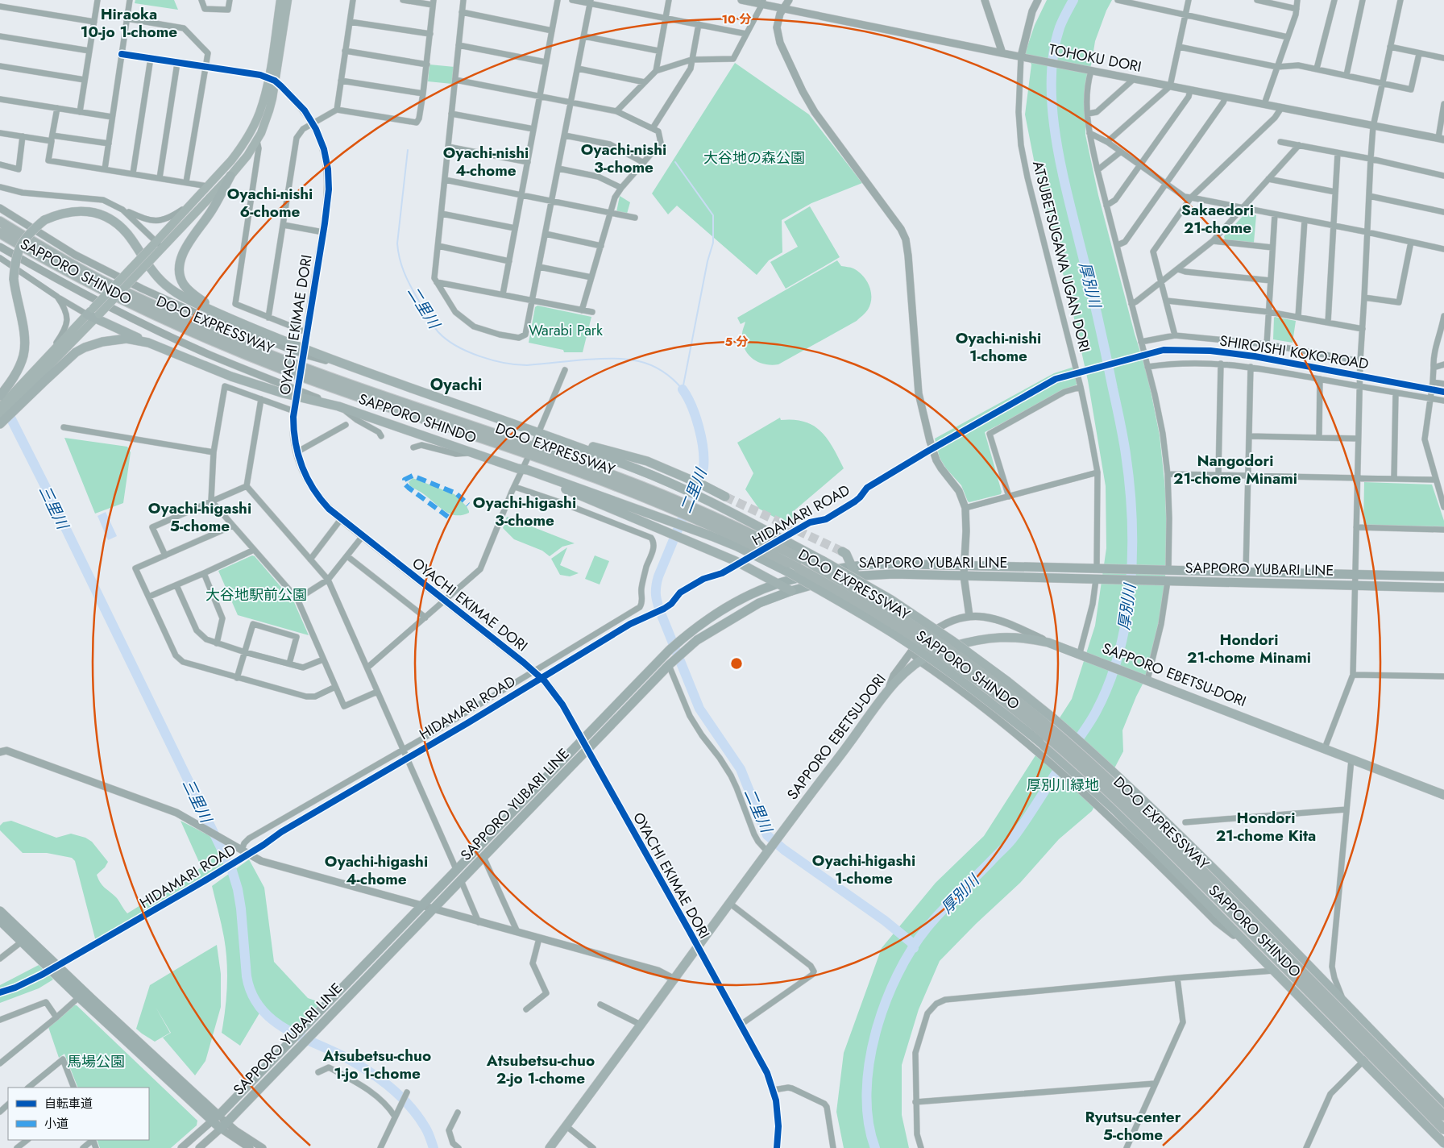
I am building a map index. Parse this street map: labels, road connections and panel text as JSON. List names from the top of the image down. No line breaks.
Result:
{"streets":{"highway":["SAPPORO SHINDO","DO-O EXPRESSWAY","SAPPORO EBETSU-DORI"],"main road":["SAPPORO YUBARI LINE"],"street":["TOHOKU DORI","ATSUBETSUGAWA UGAN DORI","OYACHI EKIMAE DORI"],"cycle path":["SHIROISHI KOKO-ROAD"]},"crossings":[["TOHOKU DORI","ATSUBETSUGAWA UGAN DORI"],["ATSUBETSUGAWA UGAN DORI","SAPPORO YUBARI LINE"],["SAPPORO SHINDO","OYACHI EKIMAE DORI"],["OYACHI EKIMAE DORI","SAPPORO YUBARI LINE"],["OYACHI EKIMAE DORI","SAPPORO EBETSU-DORI"]],"districts":["Hiraoka 10-jo 1-chome","Oyachi-nishi 3-chome","Oyachi-nishi 4-chome","Oyachi-nishi 6-chome","Sakaedori 21-chome","Oyachi-nishi 1-chome","Oyachi","Nangodori 21-chome Minami","Oyachi-higashi 3-chome","Oyachi-higashi 5-chome","Hondori 21-chome Minami","Hondori 21-chome Kita","Oyachi-higashi 1-chome","Oyachi-higashi 4-chome","Atsubetsu-chuo 1-jo 1-chome","Atsubetsu-chuo 2-jo 1-chome","Ryutsu-center 5-chome"],"water":["厚別川","二里川","三里川"],"parks":["大谷地の森公園","Warabi Park","大谷地駅前公園","厚別川緑地","馬場公園"],"legend":["自転車道","小道"],"rings":["10 分","5 分"]}
